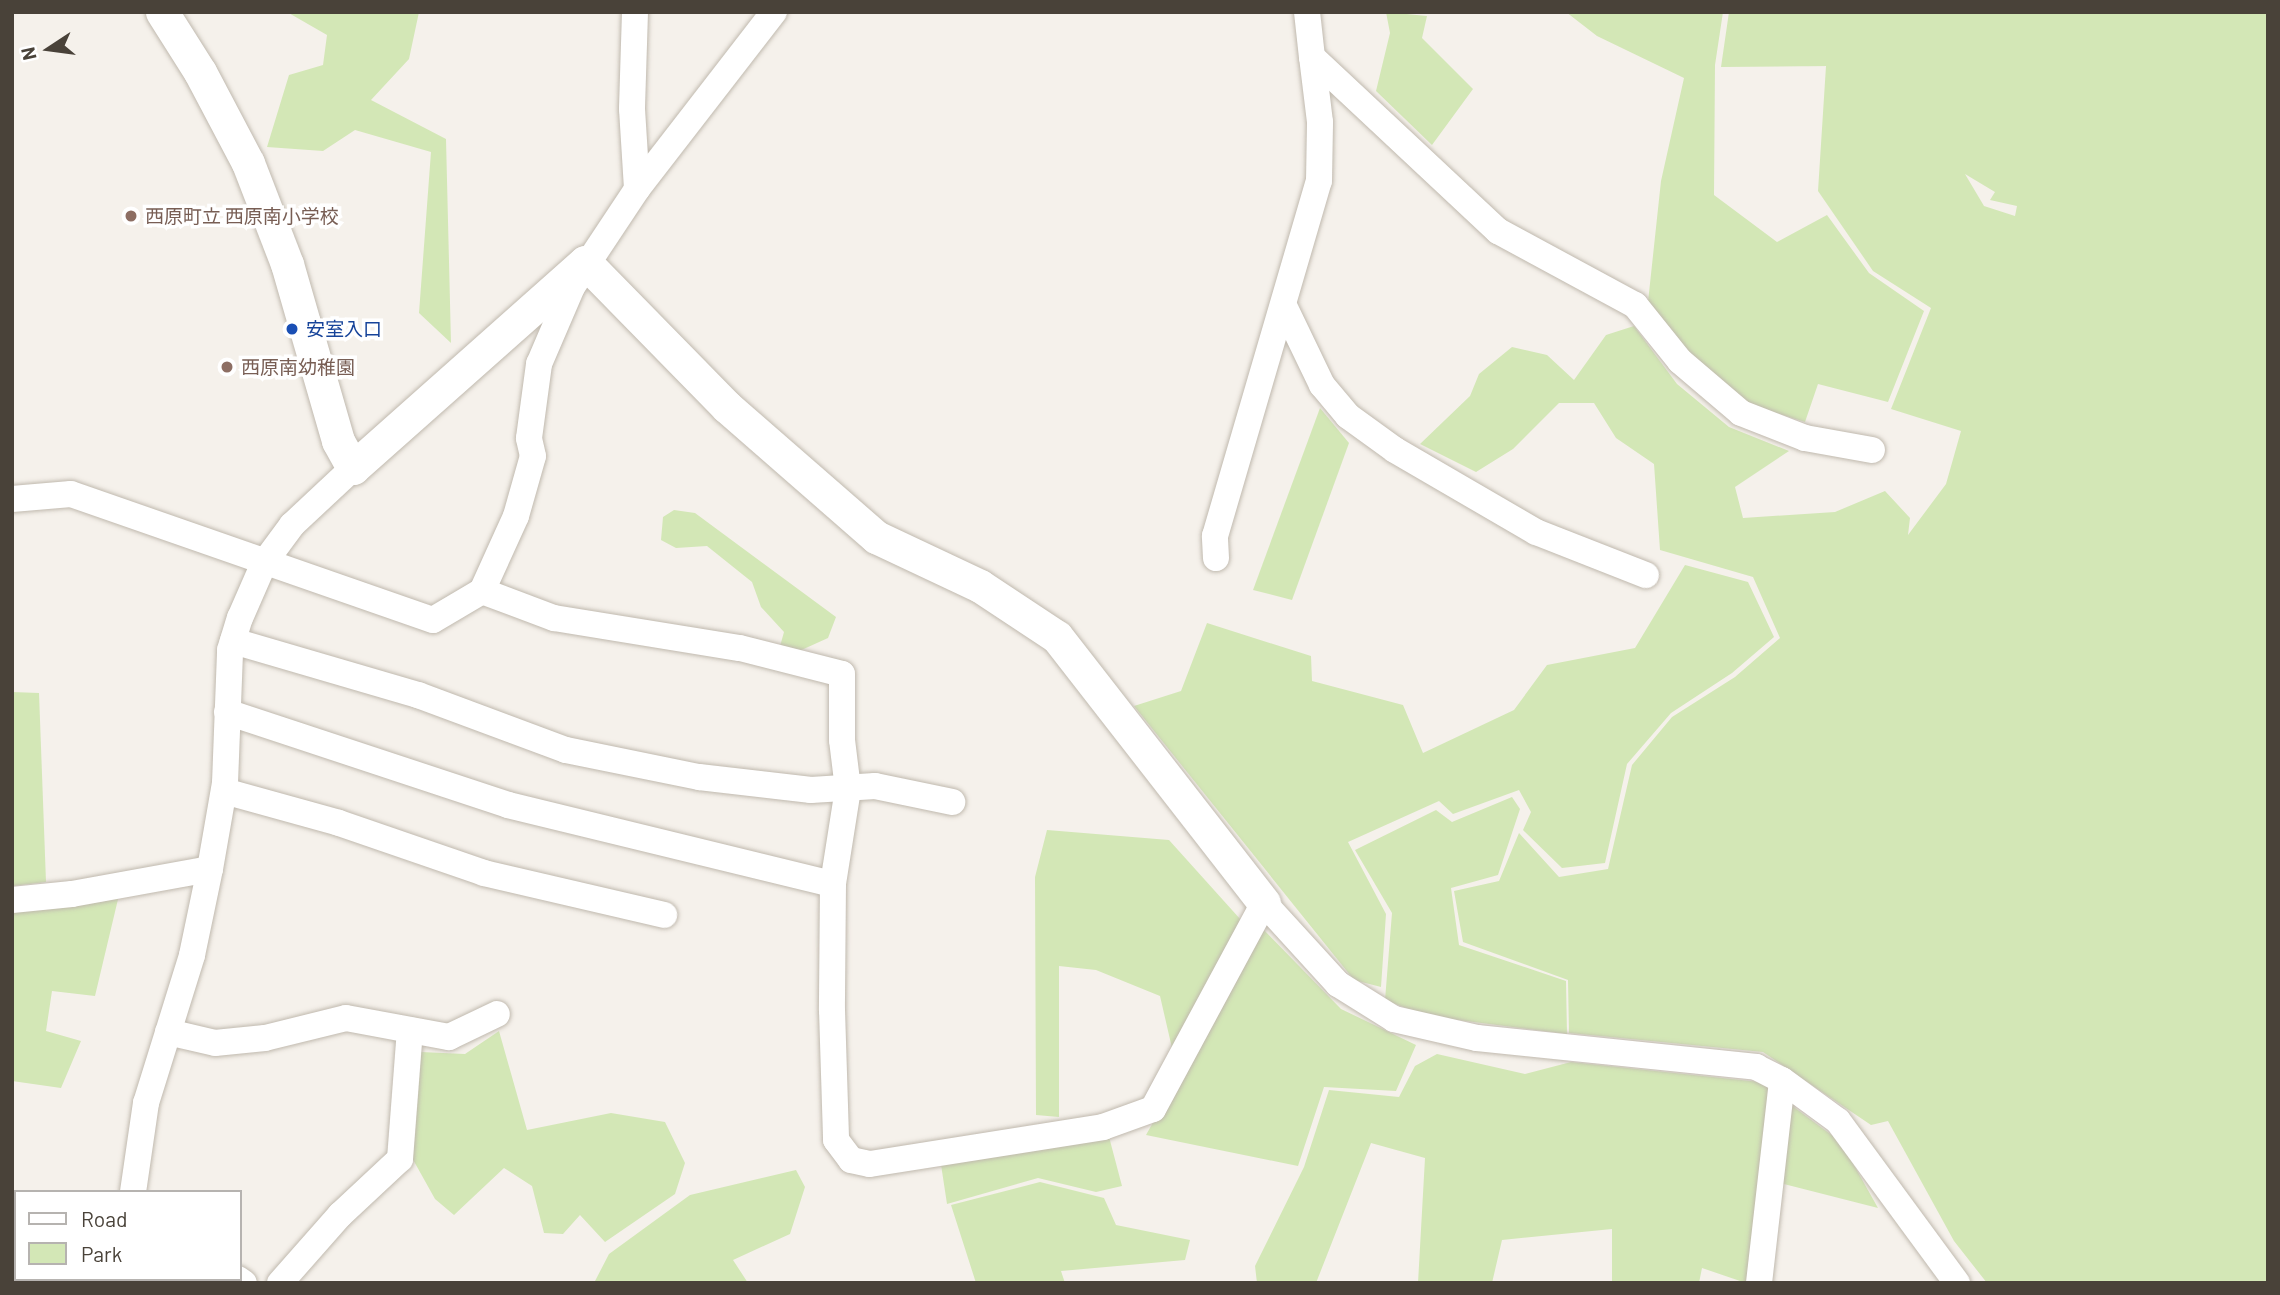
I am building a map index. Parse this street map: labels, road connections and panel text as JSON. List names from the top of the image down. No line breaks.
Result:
{"places":["西原町立 西原南小学校","安室入口","西原南幼稚園"],"legend":["Road","Park"],"north":"left"}
